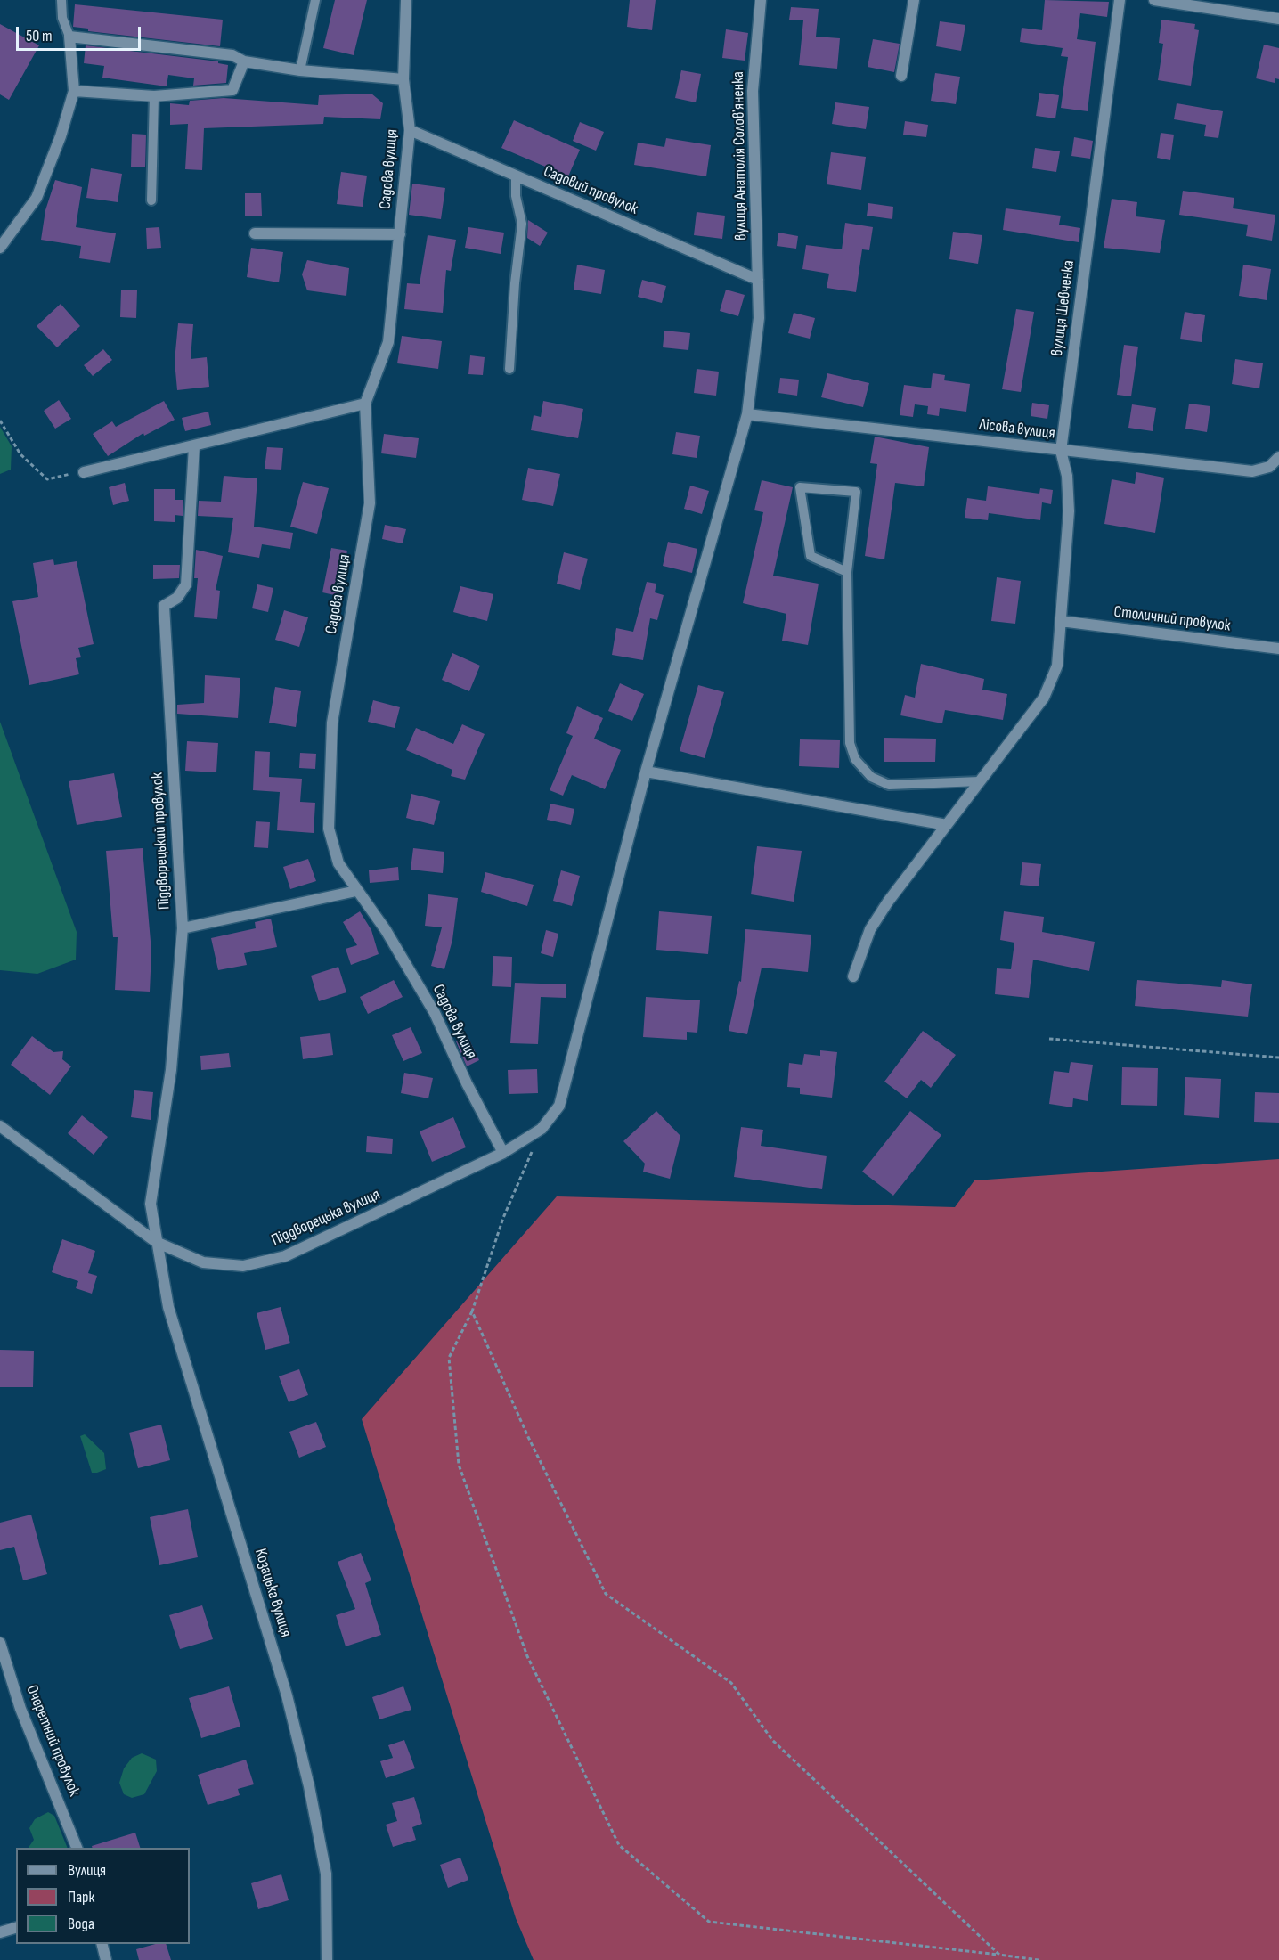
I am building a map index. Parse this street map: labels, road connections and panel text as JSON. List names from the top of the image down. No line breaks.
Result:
{"streets":{"street":["вулиця Анатолія Соловʼяненка","Садова вулиця","Садовий провулок","вулиця Шевченка","Лісова вулиця","Столичний провулок","Піддворецький провулок","Піддворецька вулиця","Козацька вулиця","Очеретний провулок"]},"crossings":[["вулиця Анатолія Соловʼяненка","Садовий провулок"],["вулиця Анатолія Соловʼяненка","Лісова вулиця"],["вулиця Анатолія Соловʼяненка","Піддворецька вулиця"],["Садова вулиця","Садовий провулок"],["Садова вулиця","Піддворецька вулиця"],["вулиця Шевченка","Лісова вулиця"],["вулиця Шевченка","Столичний провулок"],["Піддворецький провулок","Піддворецька вулиця"],["Піддворецький провулок","Козацька вулиця"],["Піддворецька вулиця","Козацька вулиця"]],"legend":["Вулиця","Парк","Вода"],"scale_bar":"50 m"}
